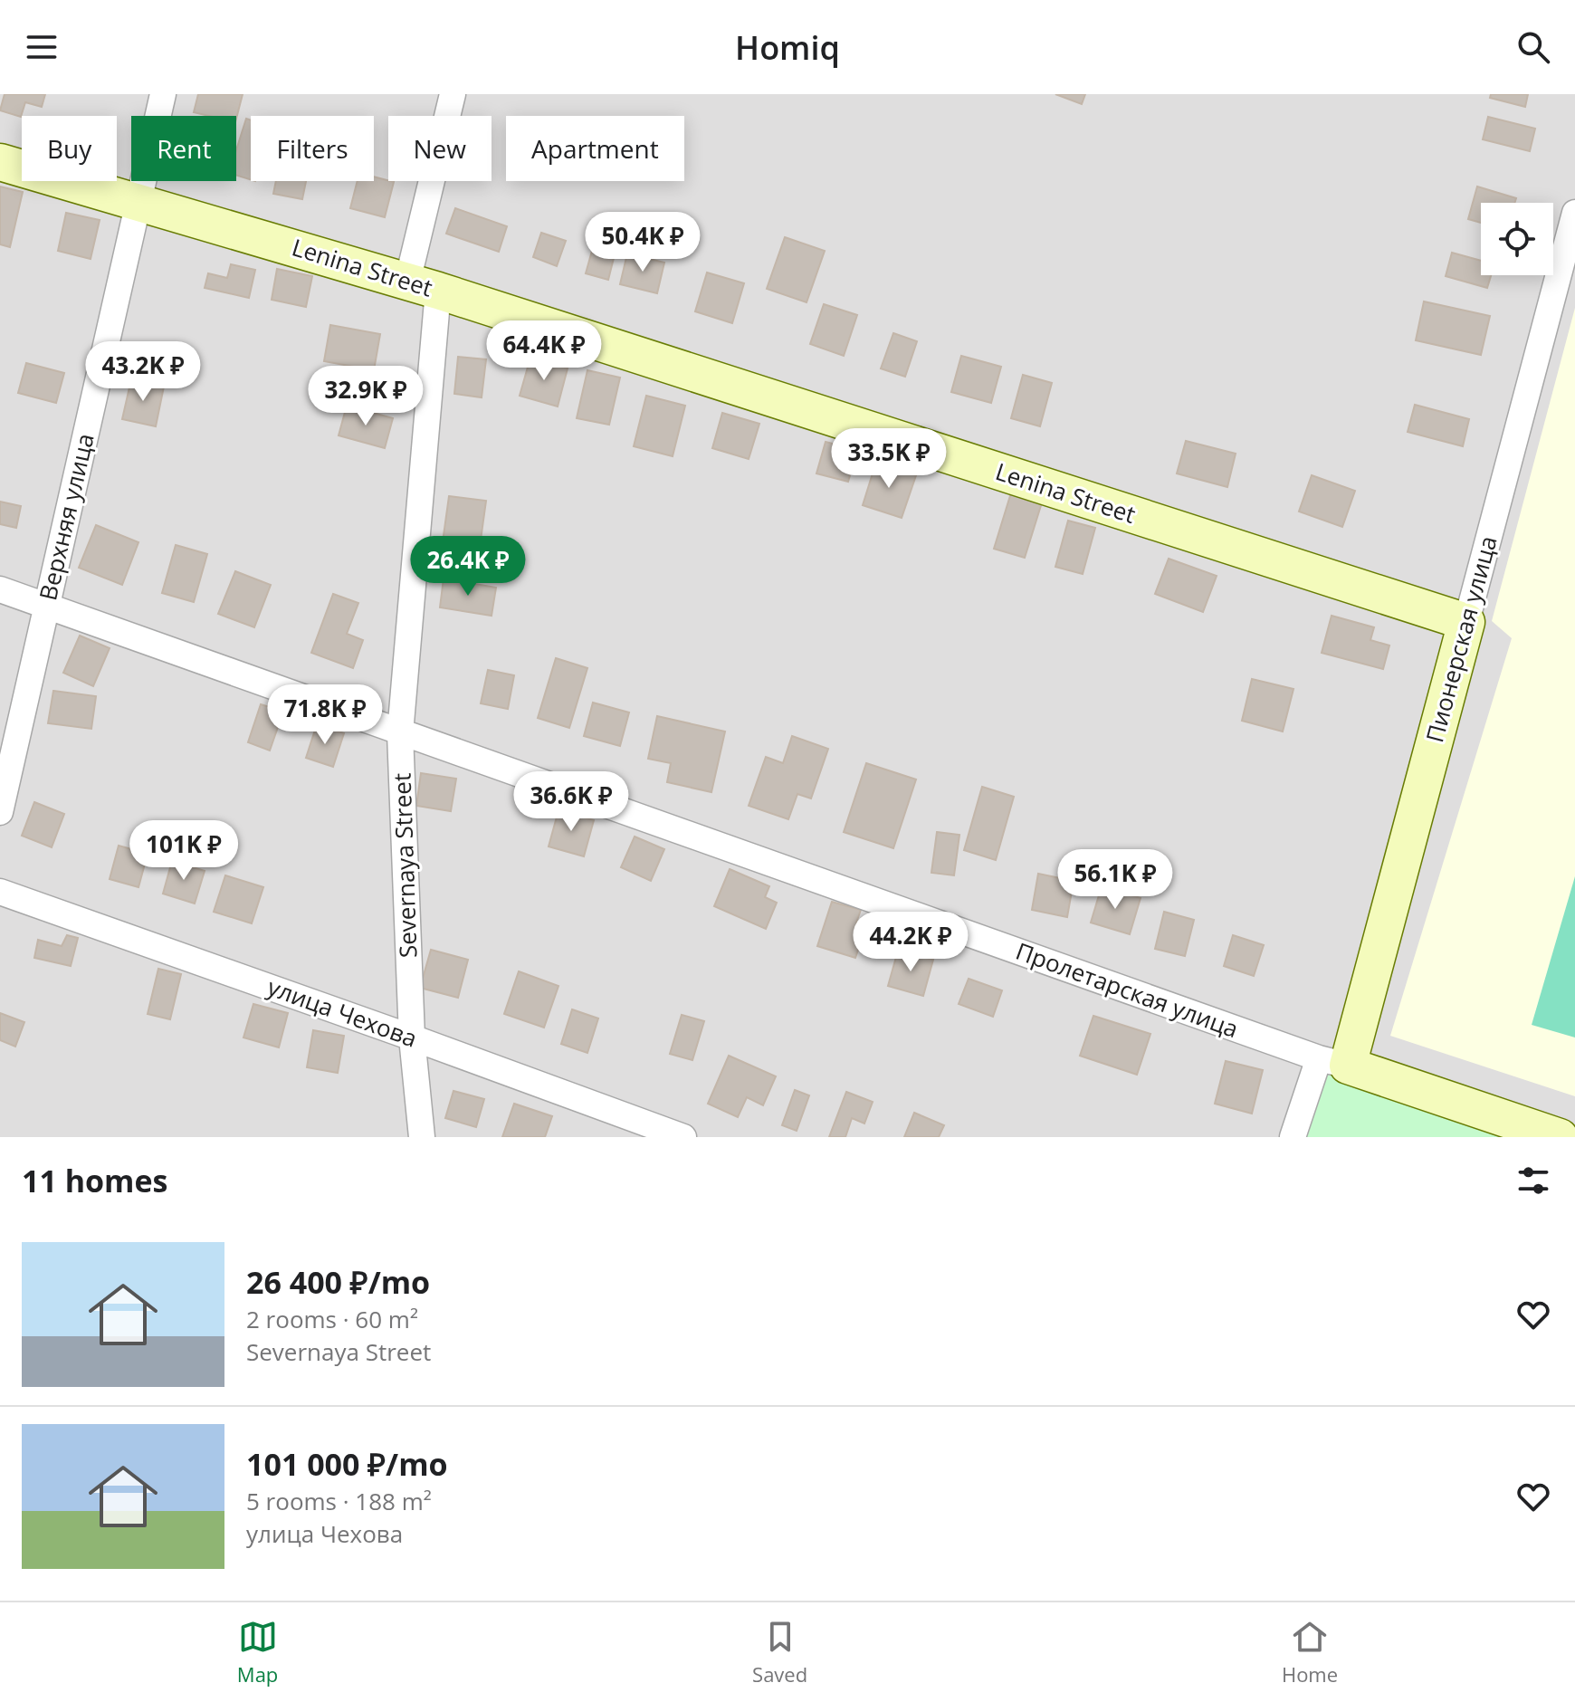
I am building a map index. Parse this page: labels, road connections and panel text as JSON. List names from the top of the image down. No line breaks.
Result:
{"streets":{"street":["Lenina Street","Верхняя улица","Пионерская улица","Severnaya Street","Пролетарская улица","улица Чехова"]},"crossings":[["Lenina Street","Верхняя улица"],["Lenina Street","Пионерская улица"],["Lenina Street","Severnaya Street"],["Верхняя улица","Пролетарская улица"],["Пионерская улица","Пролетарская улица"],["Severnaya Street","Пролетарская улица"],["Severnaya Street","улица Чехова"]],"page":{"header":"Homiq","chip":["Buy","Rent","Filters","New","Apartment"],"price":["50.4K ₽","64.4K ₽","43.2K ₽","32.9K ₽","33.5K ₽","26.4K ₽","71.8K ₽","36.6K ₽","101K ₽","56.1K ₽","44.2K ₽"],"heading":"11 homes","list":[{"name":"26 400 ₽/mo","note":"2 rooms · 60 m² · Severnaya Street"},{"name":"101 000 ₽/mo","note":"5 rooms · 188 m² · улица Чехова"}],"tabs":["Map","Saved","Home"]}}
